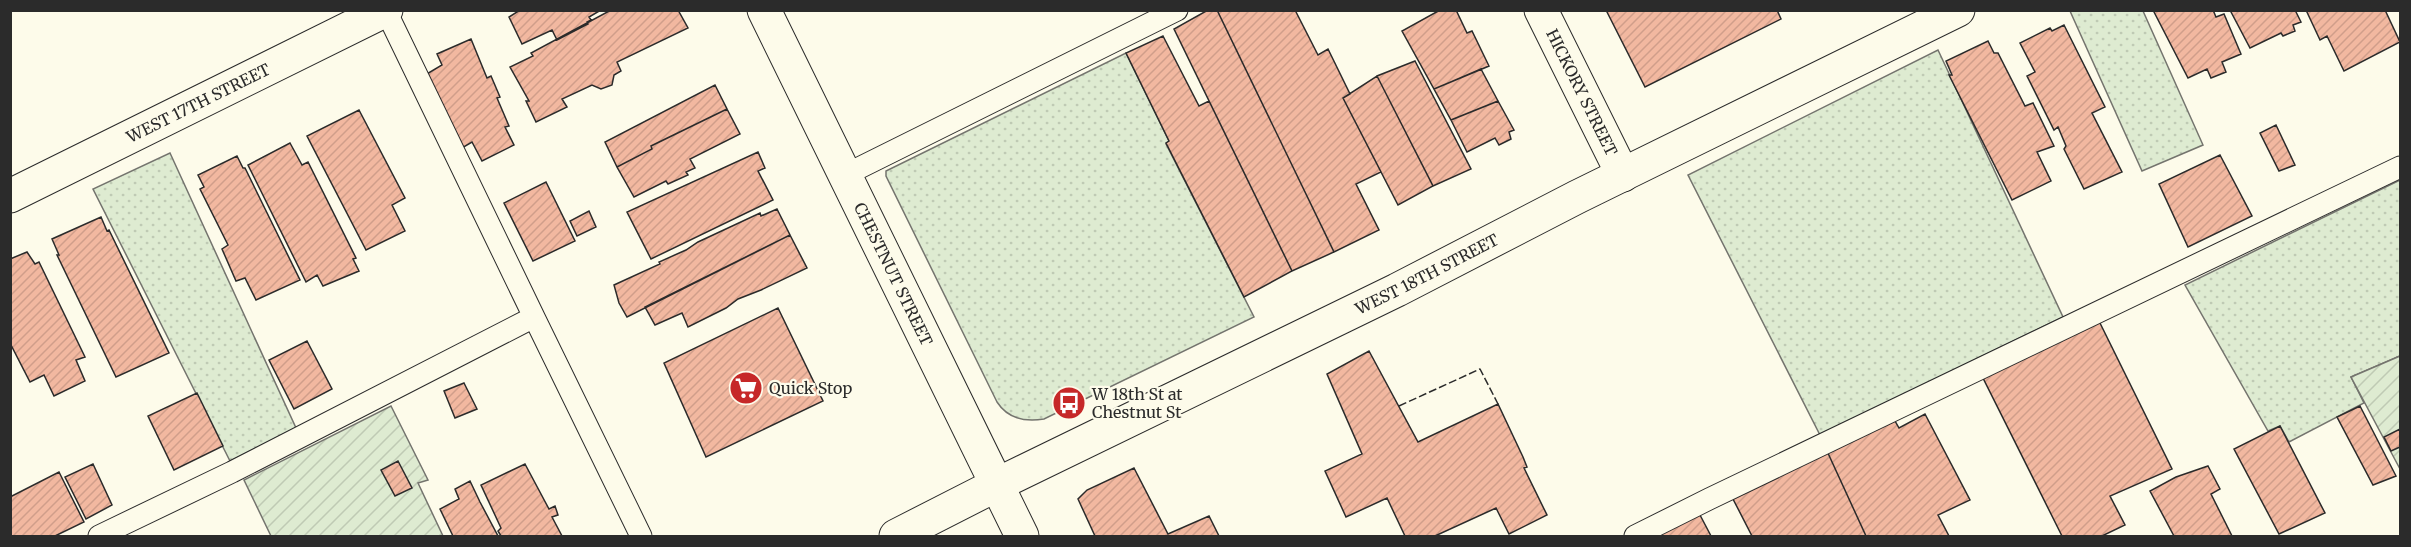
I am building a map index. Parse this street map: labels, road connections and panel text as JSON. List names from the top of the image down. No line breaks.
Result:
{"streets":{"street":["HICKORY STREET","WEST 17TH STREET","CHESTNUT STREET","WEST 18TH STREET"]},"crossings":[["HICKORY STREET","WEST 18TH STREET"],["CHESTNUT STREET","WEST 18TH STREET"]],"places":{"supermarket":["Quick Stop"],"bus stop":["W 18th St at Chestnut St"]}}
